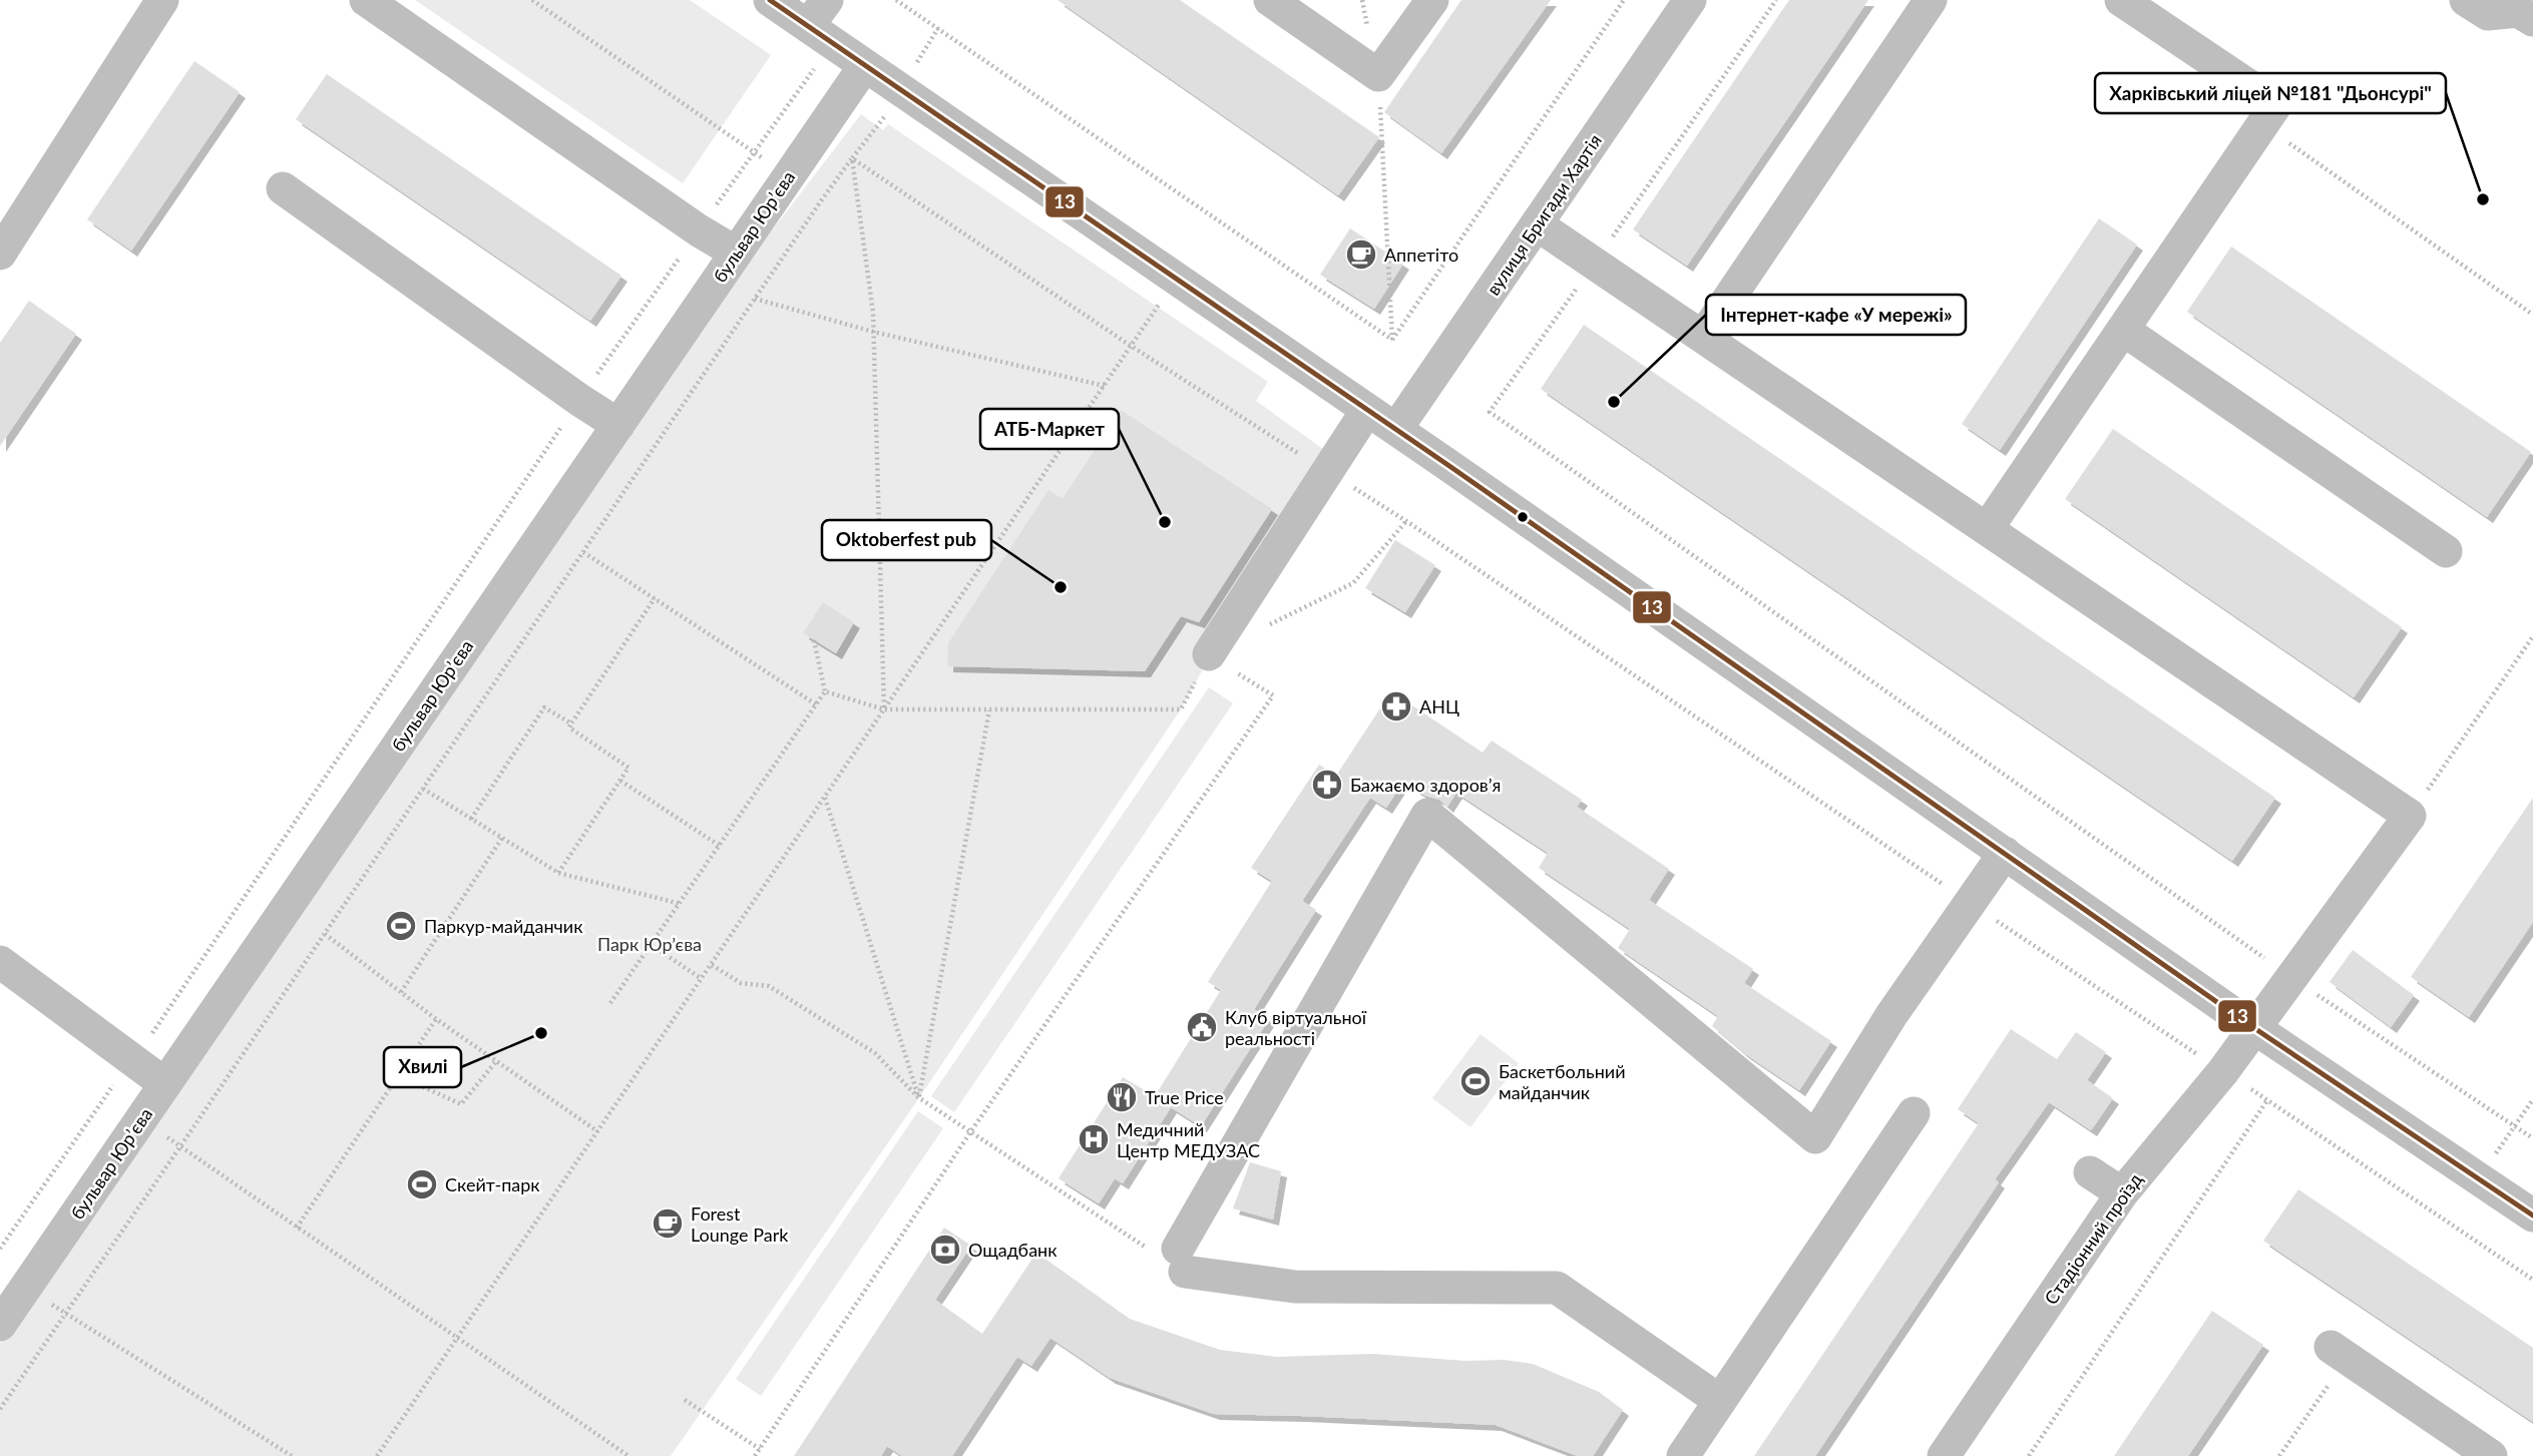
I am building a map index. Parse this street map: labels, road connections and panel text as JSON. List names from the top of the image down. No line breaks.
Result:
{"streets":{"street":["вулиця Бригади Хартія","бульвар Юрʼєва","Стадіонний проїзд"]},"parks":["Парк Юр’єва"],"places":{"other":["Харківський ліцей №181 \"Дьонсурі\"","Інтернет-кафе «У мережі»","АТБ-Маркет","Oktoberfest pub","Хвилі"],"cafe":["Аппетіто","Forest Lounge Park"],"pharmacy":["АНЦ","Бажаємо здоровʼя"],"sports":["Паркур-майданчик","Баскетбольний майданчик","Скейт-парк"],"public building":["Клуб віртуальної реальності"],"restaurant":["True Price"],"hospital":["Медичний Центр МЕДУЗАС"],"bank":["Ощадбанк"]},"lines":["transit line 13"]}
